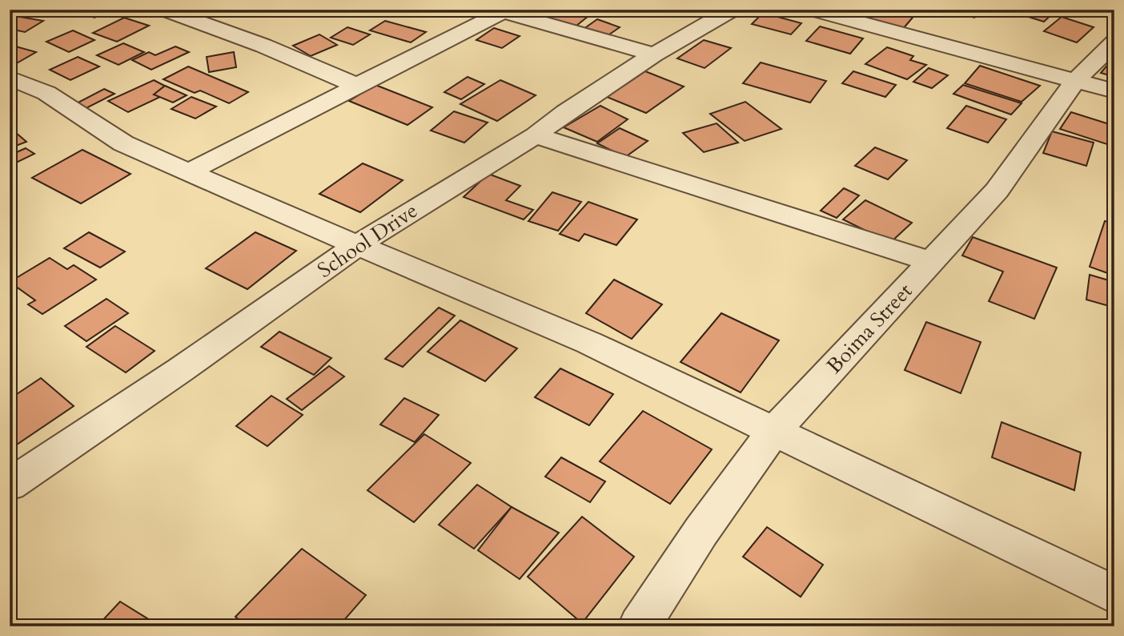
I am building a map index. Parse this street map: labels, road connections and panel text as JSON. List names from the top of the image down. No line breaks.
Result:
{"streets":{"street":["School Drive","Boima Street"]}}
